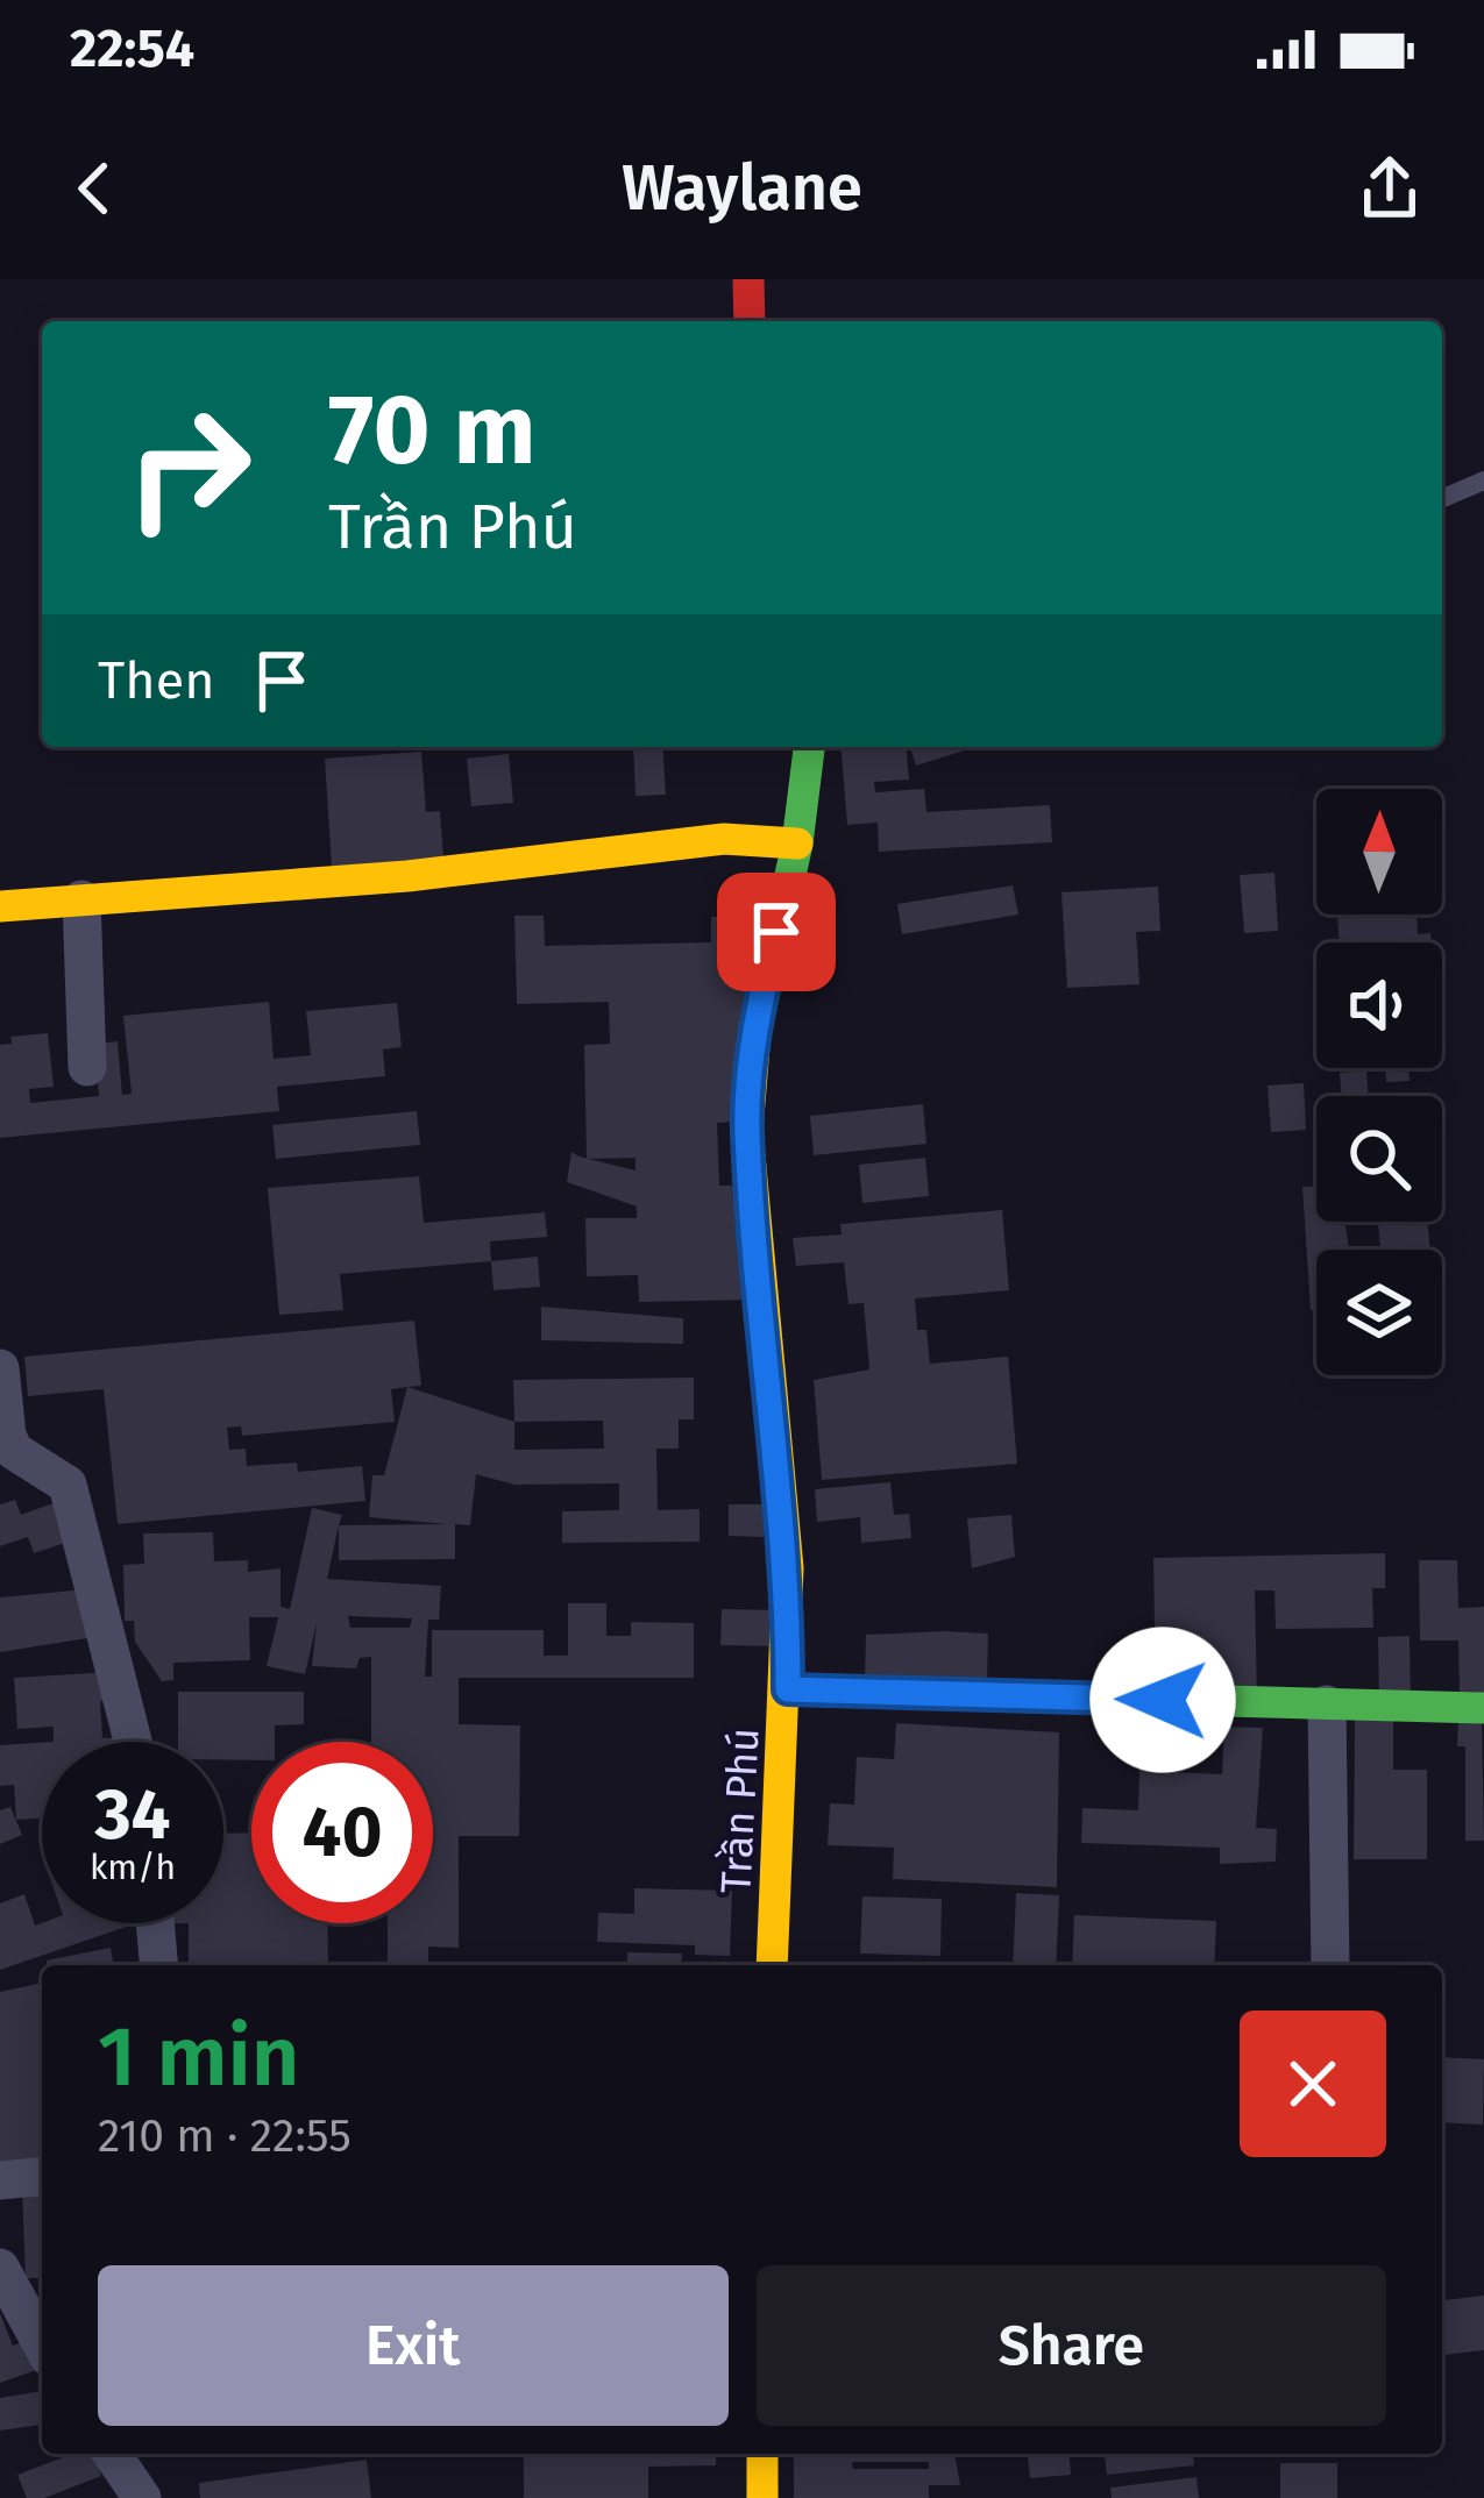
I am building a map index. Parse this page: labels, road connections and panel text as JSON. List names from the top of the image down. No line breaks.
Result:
{"streets":{"street":["Trần Phú"]},"north":"top","page":{"status":"22:54","header":"Waylane","turn":["70 m","Trần Phú"],"then":"Then","speed":"34 km/h","limit":"40","heading":["1 min","210 m · 22:55"],"buttons":["Exit","Share"]}}
